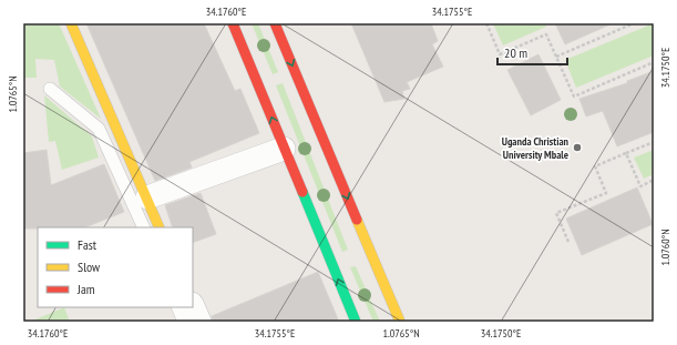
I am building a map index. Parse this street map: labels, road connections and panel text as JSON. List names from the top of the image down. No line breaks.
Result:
{"places":["Uganda Christian University Mbale"],"legend":["Fast","Slow","Jam"],"scale_bar":"20 m","coordinates":["34.1760°E","34.1755°E","34.1750°E","1.0765°N","1.0760°N"]}
